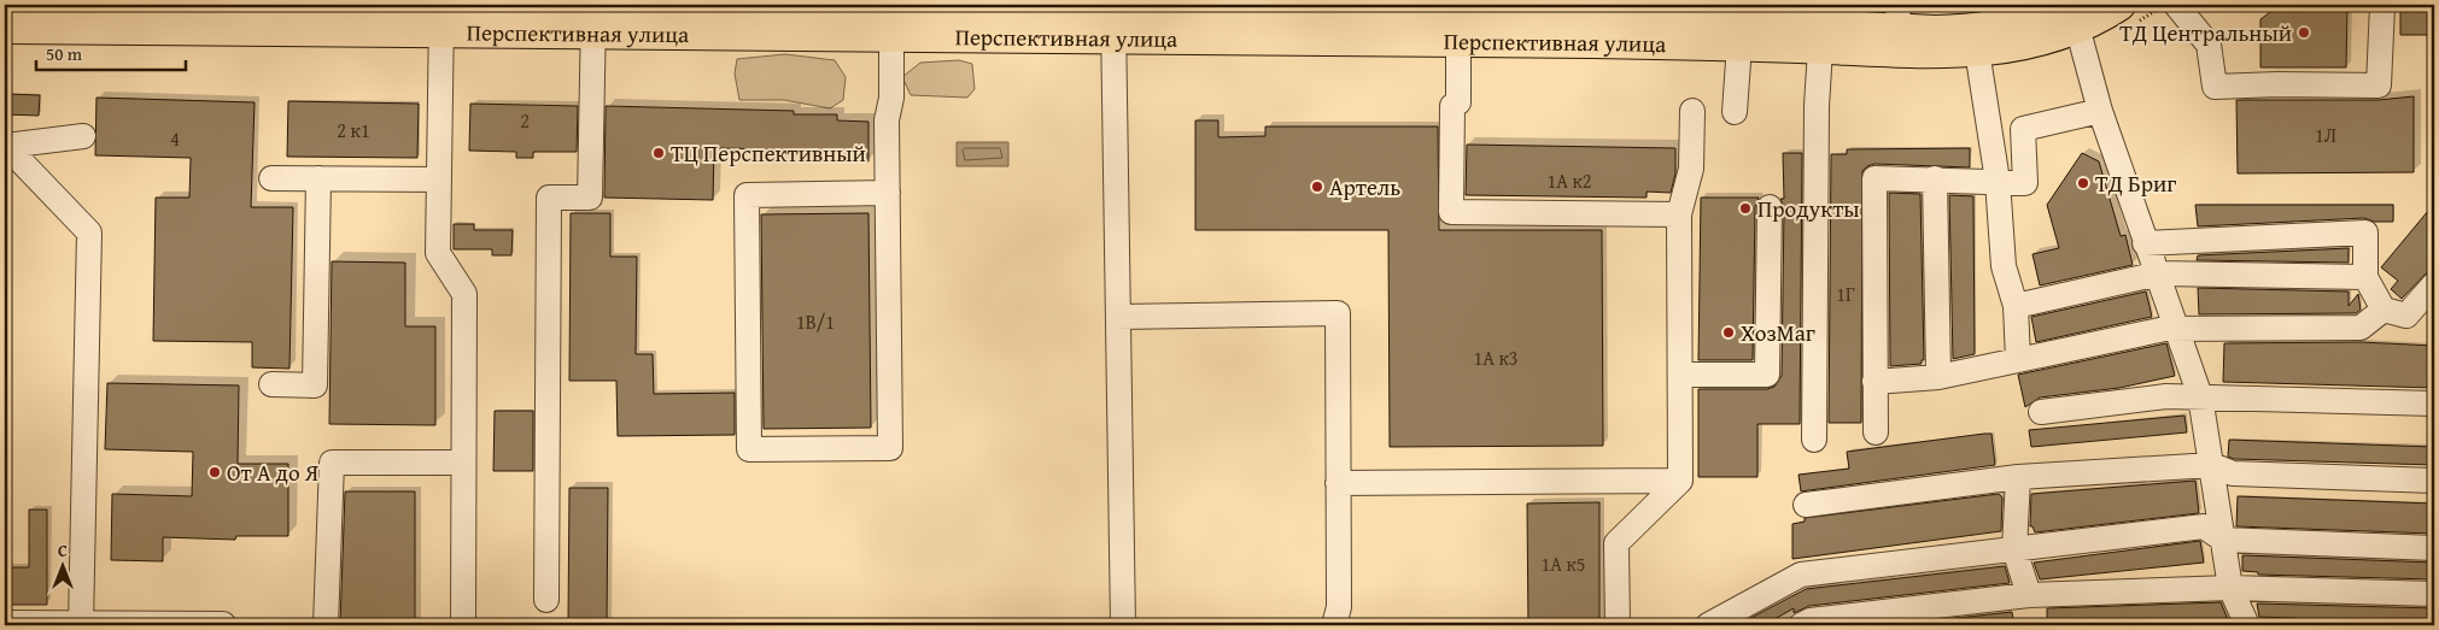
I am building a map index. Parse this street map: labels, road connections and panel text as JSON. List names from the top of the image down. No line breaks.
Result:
{"streets":{"main road":["Перспективная улица"]},"places":["ТД Центральный","ТЦ Перспективный","ТД Бриг","Артель","Продукты","ХозМаг","От А до Я"],"house_numbers":["2","2 к1","1Л","4","1А к2","1Г","1В/1","1А к3","1А к5"],"scale_bar":"50 m","north":"top"}
